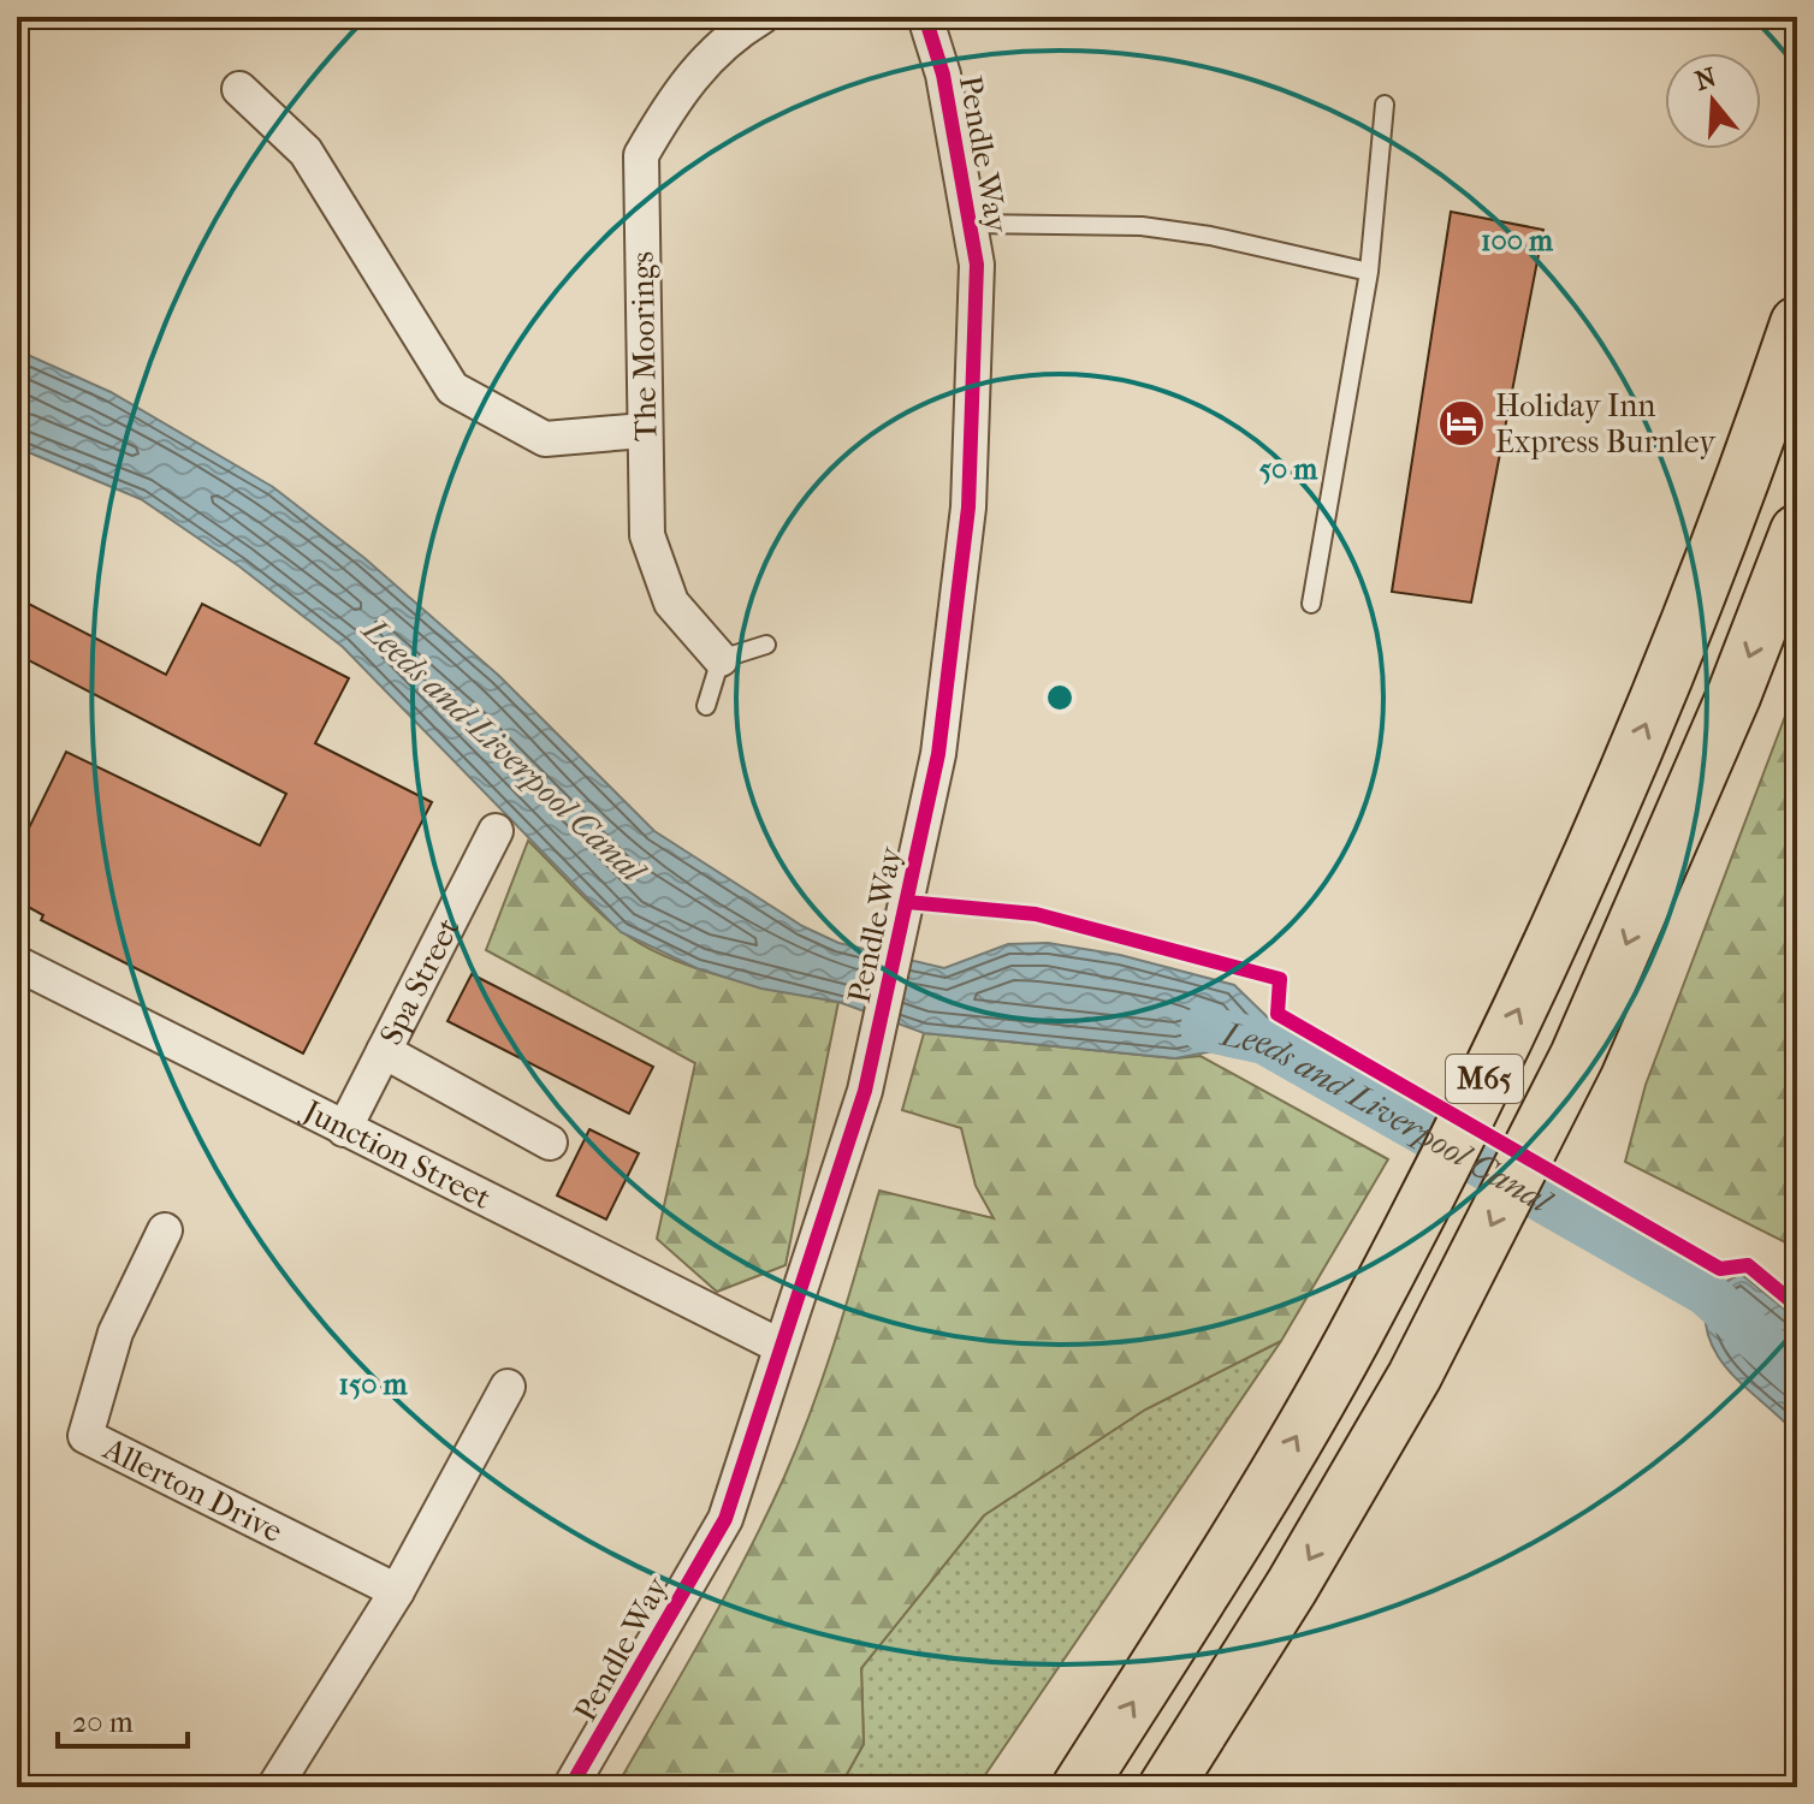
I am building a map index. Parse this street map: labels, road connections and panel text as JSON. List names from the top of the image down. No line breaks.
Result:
{"streets":{"highway":["M65"],"street":["Pendle Way","The Moorings","Spa Street","Junction Street","Allerton Drive"]},"crossings":[["Pendle Way","Junction Street"],["Spa Street","Junction Street"]],"water":["Leeds and Liverpool Canal"],"places":{"hotel":["Holiday Inn Express Burnley"]},"scale_bar":"20 m","north":"top","rings":["100 m","50 m","150 m"]}
